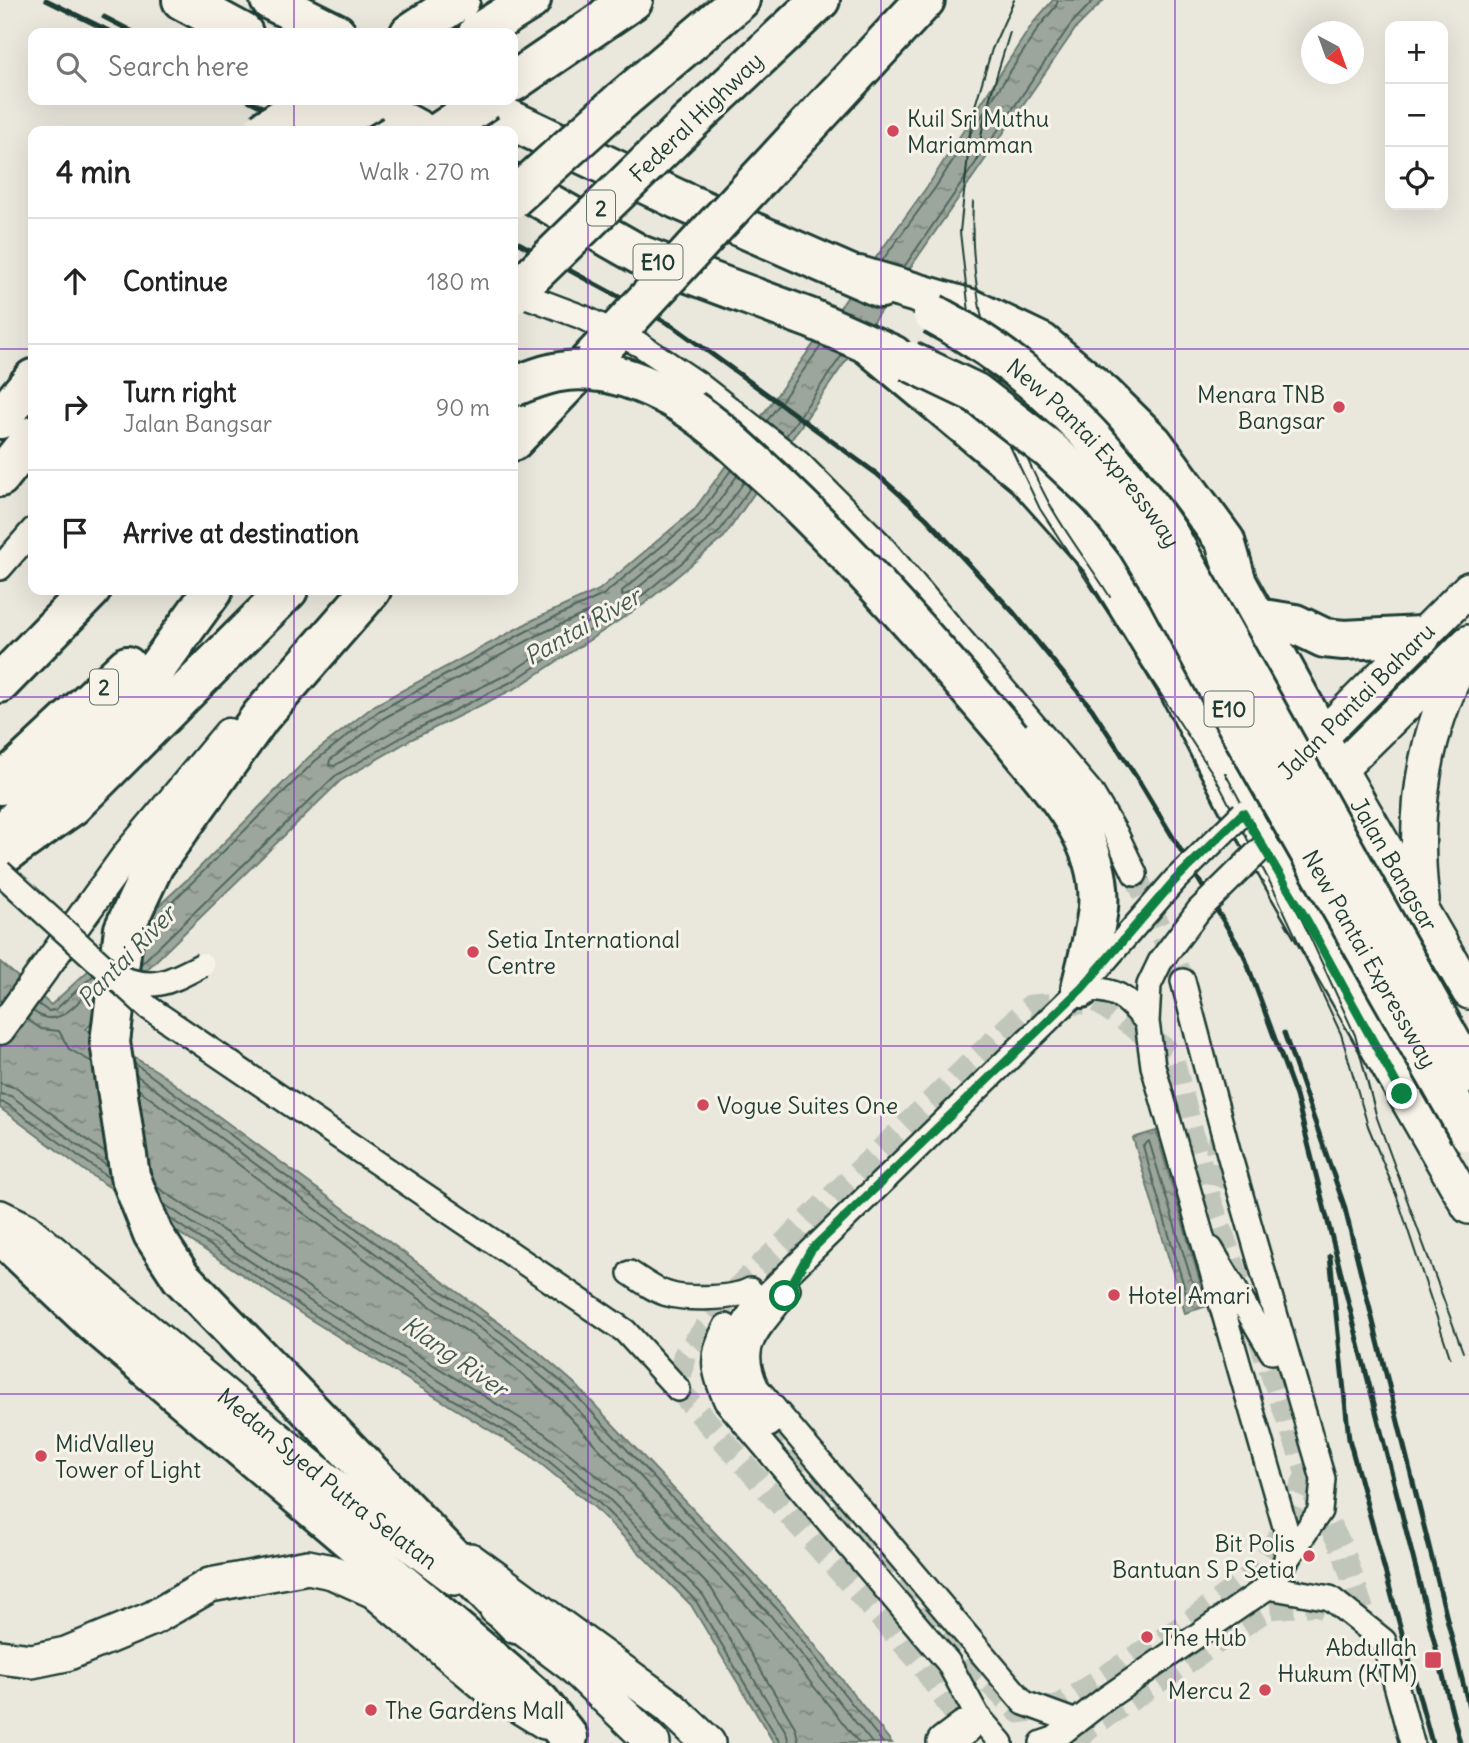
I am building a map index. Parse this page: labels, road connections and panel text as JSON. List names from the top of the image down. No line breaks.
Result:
{"streets":{"highway":["Federal Highway","2","E10","New Pantai Expressway"],"main road":["Jalan Pantai Baharu","Jalan Bangsar","Medan Syed Putra Selatan"]},"crossings":[["Jalan Pantai Baharu","Jalan Bangsar"]],"water":["Pantai River","Klang River"],"places":{"other":["Kuil Sri Muthu Mariamman","Menara TNB Bangsar","Setia International Centre","Vogue Suites One","Hotel Amari","MidValley Tower of Light","Bit Polis Bantuan S P Setia","The Hub","Mercu 2","The Gardens Mall"],"transit":["Abdullah Hukum (KTM)"]},"north":"bottom right","page":{"map_buttons":["+","−"],"search":"Search here","heading":["4 min","Walk · 270 m"],"list":[["Continue","180 m"],["Turn right","Jalan Bangsar","90 m"],"Arrive at destination"]}}
